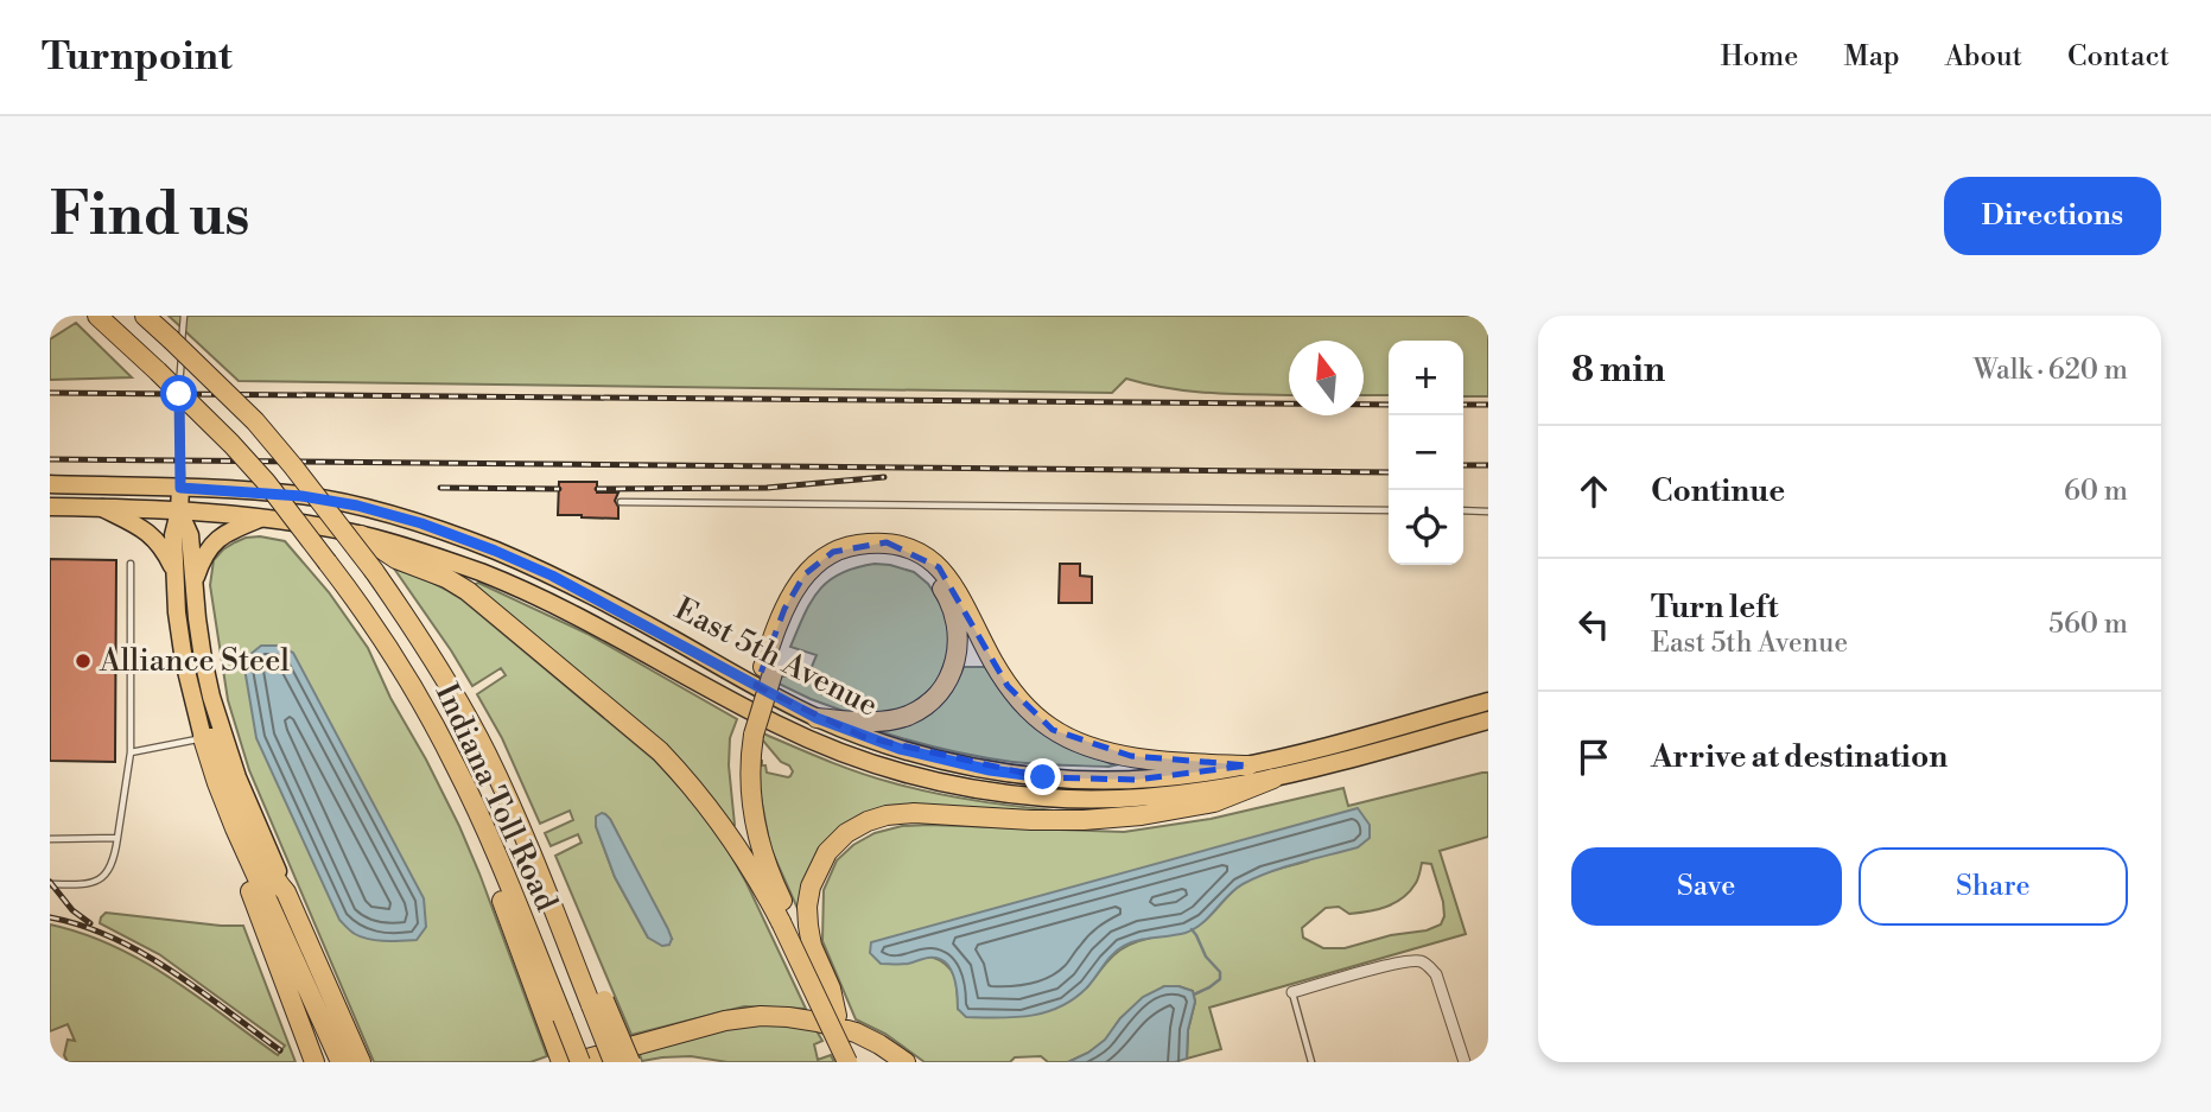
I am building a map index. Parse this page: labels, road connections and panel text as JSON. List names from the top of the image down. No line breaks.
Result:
{"streets":{"highway":["Indiana Toll Road"],"main road":["East 5th Avenue"]},"places":["Alliance Steel"],"north":"top","page":{"header":"Turnpoint","nav":["Home","Map","About","Contact"],"buttons":["Directions",["Save","Share"]],"title":"Find us","heading":["8 min","Walk · 620 m"],"map_buttons":["+","−"],"list":[["Continue","60 m"],["Turn left","East 5th Avenue","560 m"],"Arrive at destination"]}}
